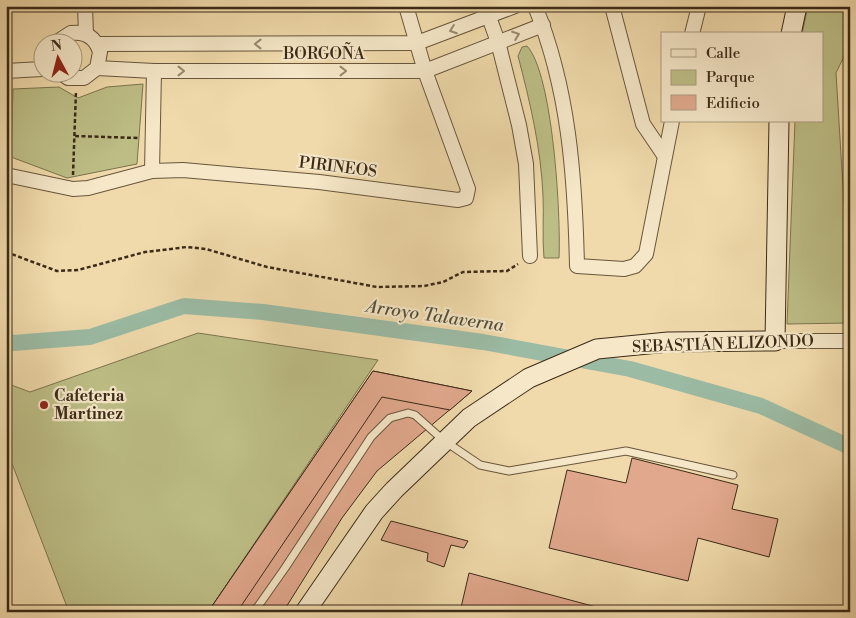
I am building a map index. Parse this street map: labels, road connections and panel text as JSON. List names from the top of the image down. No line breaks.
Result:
{"streets":{"street":["BORGOÑA","PIRINEOS","SEBASTIÁN ELIZONDO"]},"crossings":[["BORGOÑA","PIRINEOS"]],"water":["Arroyo Talaverna"],"places":["Cafeteria Martinez"],"legend":["Calle","Parque","Edificio"],"north":"top"}
